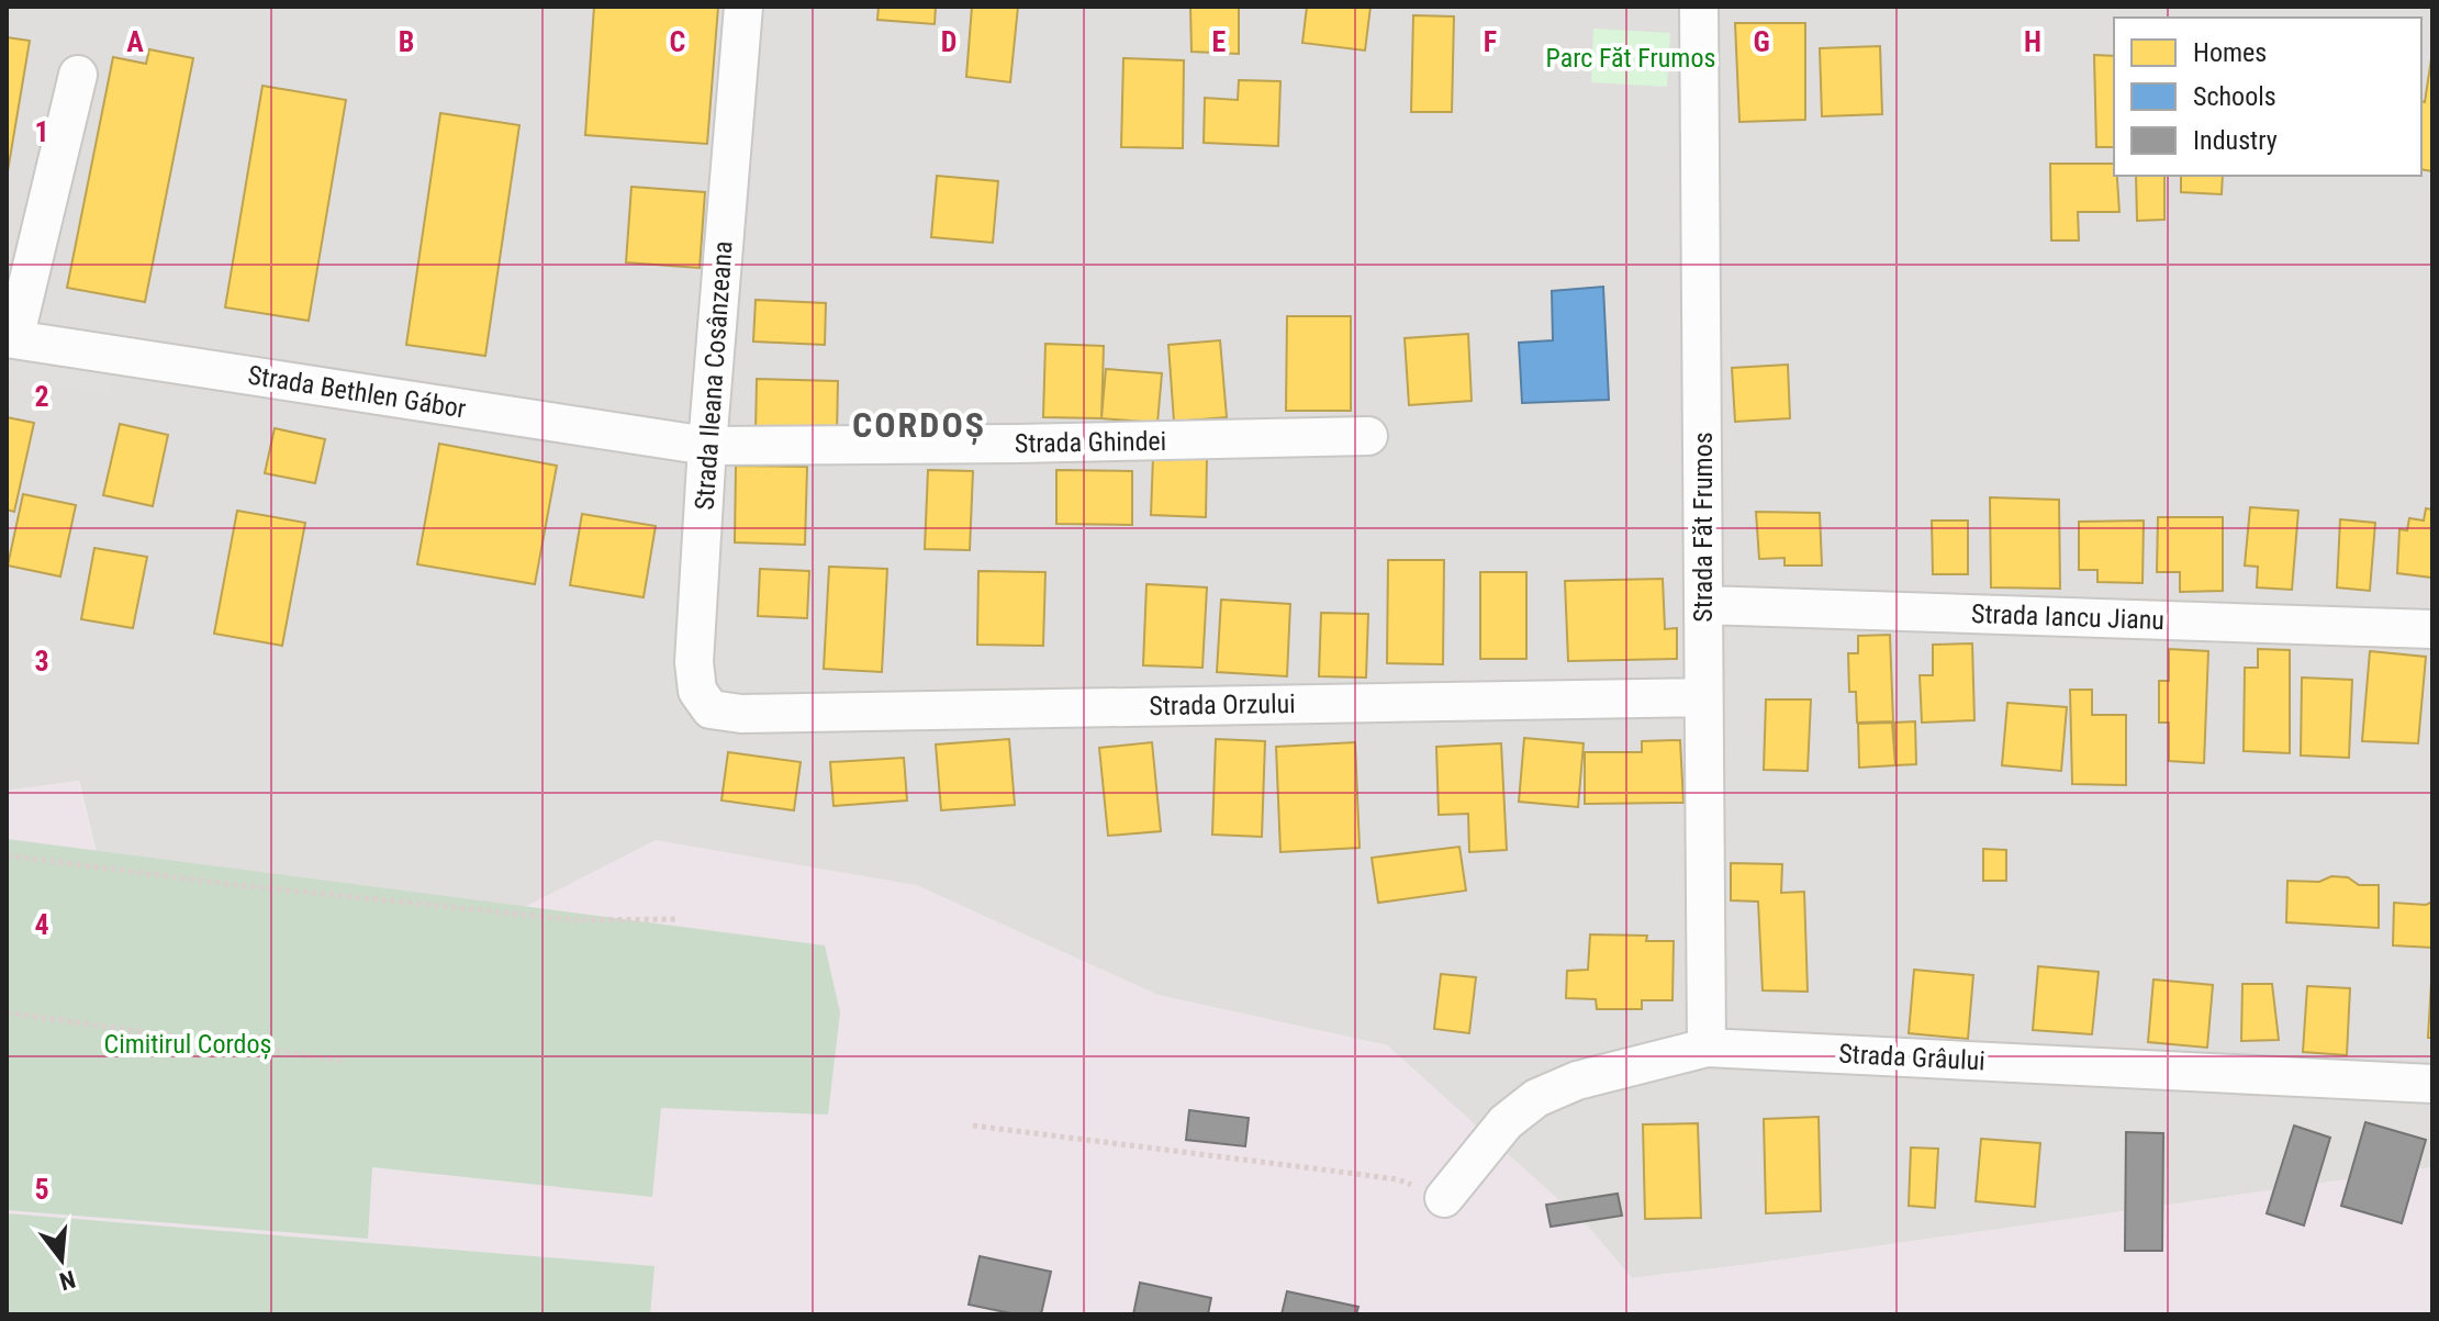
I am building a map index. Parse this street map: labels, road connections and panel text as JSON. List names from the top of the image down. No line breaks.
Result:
{"streets":{"street":["Strada Ileana Cosânzeana","Strada Bethlen Gábor","Strada Ghindei","Strada Făt Frumos","Strada Iancu Jianu","Strada Orzului","Strada Grâului"]},"crossings":[["Strada Ileana Cosânzeana","Strada Bethlen Gábor"],["Strada Ileana Cosânzeana","Strada Ghindei"],["Strada Ileana Cosânzeana","Strada Orzului"],["Strada Bethlen Gábor","Strada Ghindei"],["Strada Făt Frumos","Strada Iancu Jianu"],["Strada Făt Frumos","Strada Orzului"],["Strada Făt Frumos","Strada Grâului"]],"districts":["CORDOȘ"],"parks":["Parc Făt Frumos","Cimitirul Cordoș"],"legend":["Homes","Schools","Industry"],"north":"bottom","grid":{"columns":["A","B","C","D","E","F","G","H"],"rows":["1","2","3","4","5"]}}
